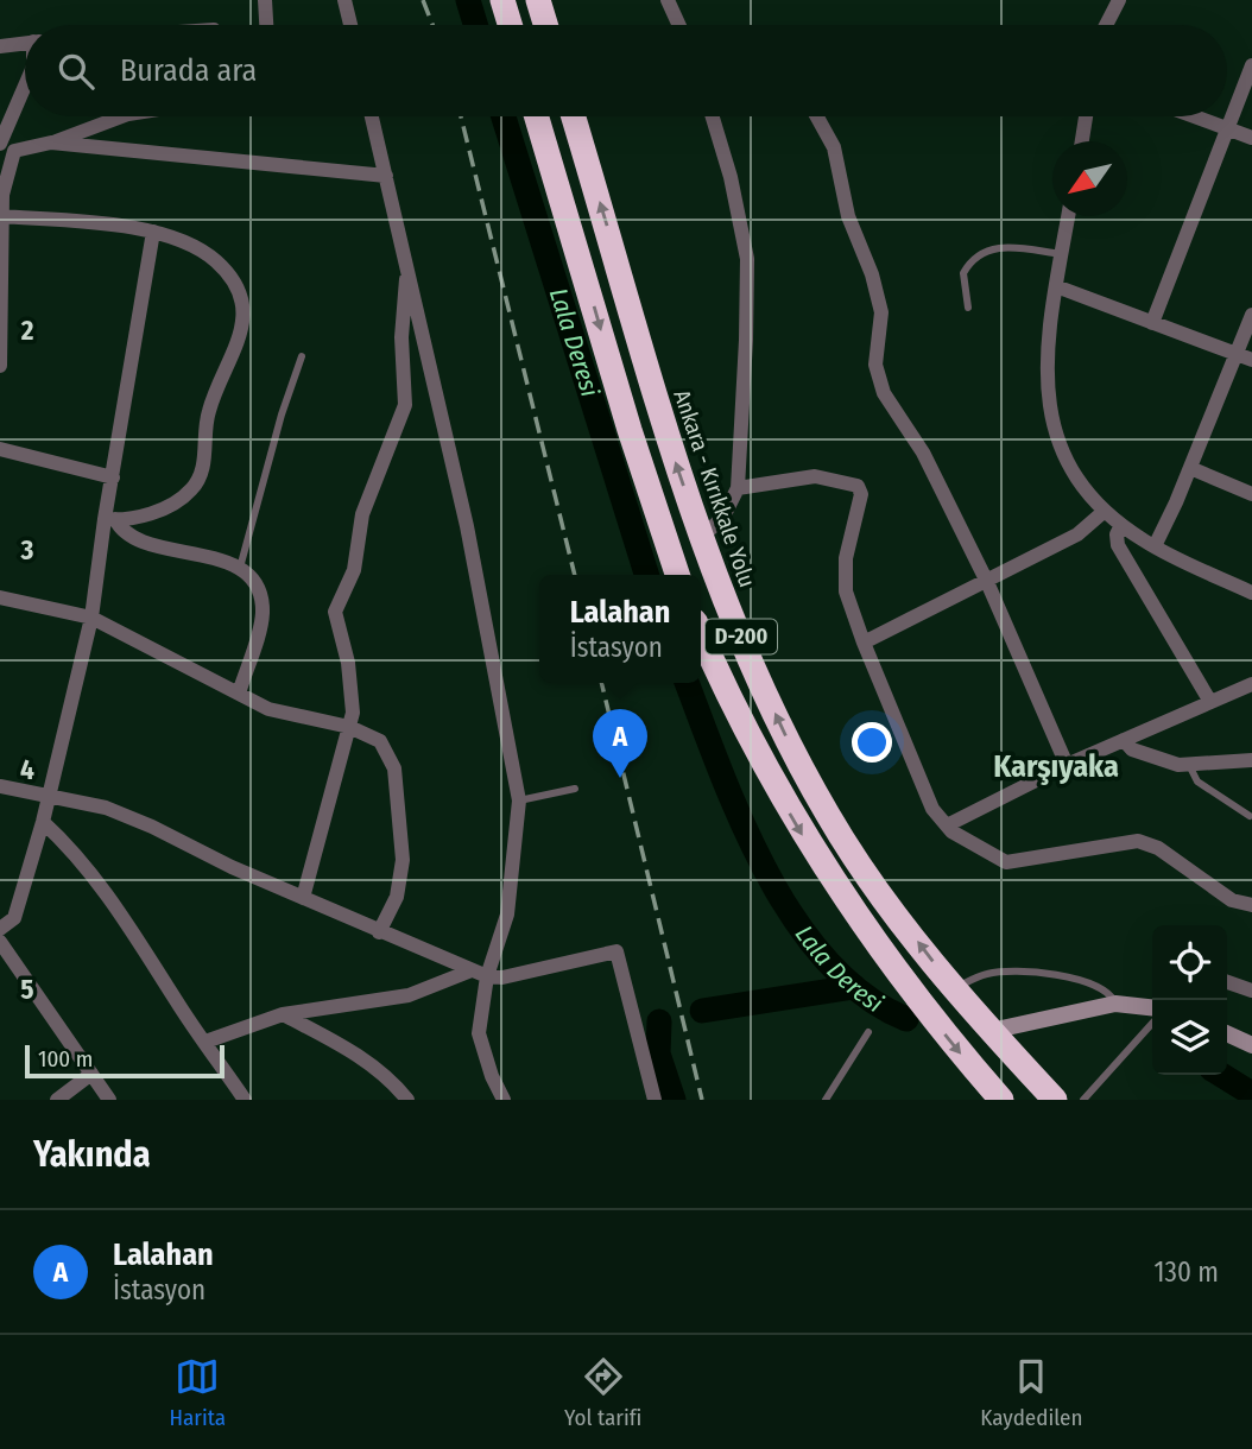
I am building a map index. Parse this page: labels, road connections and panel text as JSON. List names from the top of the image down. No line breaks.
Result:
{"streets":{"highway":["Ankara - Kırıkkale Yolu","D-200"]},"districts":["Karşıyaka"],"water":["Lala Deresi"],"scale_bar":"100 m","north":"bottom left","page":{"search":"Burada ara","popup":["Lalahan","İstasyon"],"pins":"A","scale":"100 m","heading":"Yakında","list":[{"mark":"A","name":"Lalahan","note":"İstasyon","value":"130 m"}],"nav":["Harita","Yol tarifi","Kaydedilen"]},"grid":{"rows":["2","3","4","5"]}}
